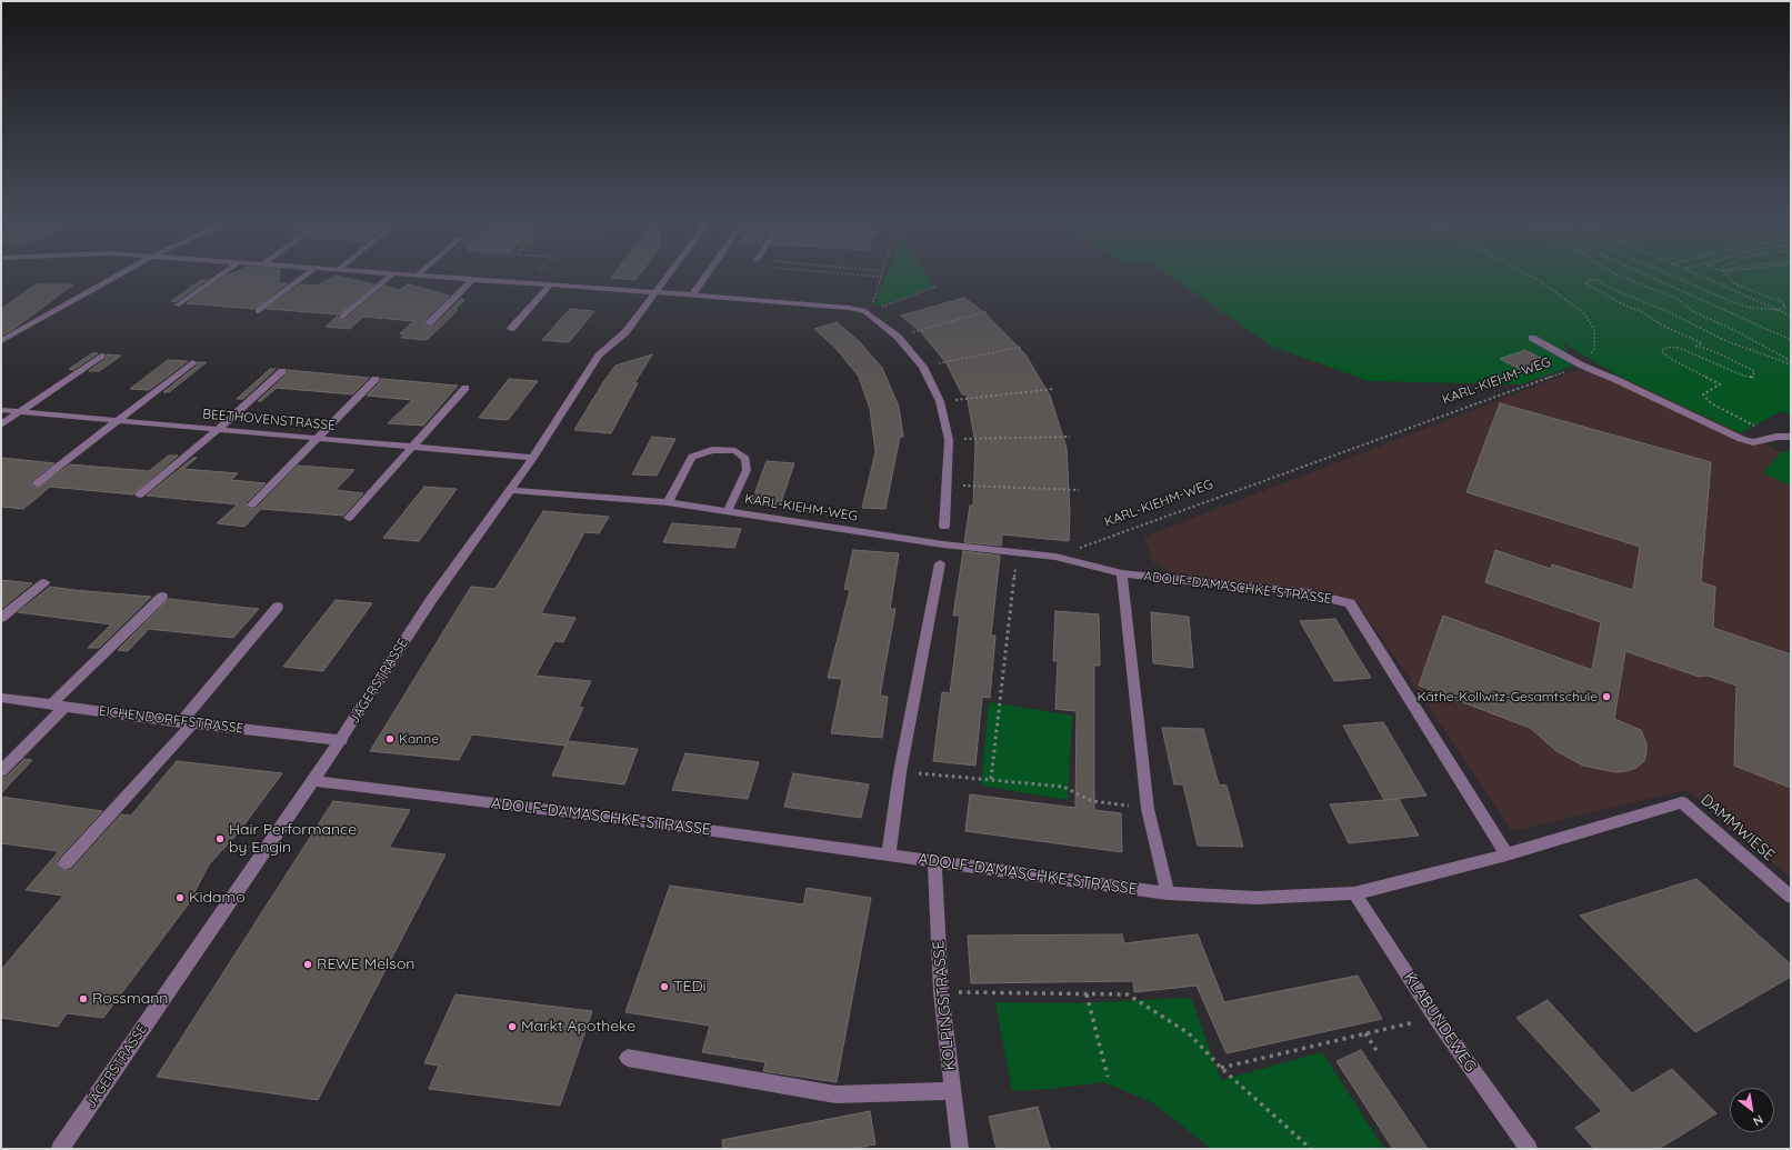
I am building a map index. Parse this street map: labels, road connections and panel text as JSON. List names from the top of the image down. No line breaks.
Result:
{"streets":{"street":["KARL-KIEHM-WEG","BEETHOVENSTRASSE","ADOLF-DAMASCHKE-STRASSE","JÄGERSTRASSE","EICHENDORFFSTRASSE","DAMMWIESE","KOLPINGSTRASSE","KLABUNDEWEG"]},"crossings":[["KARL-KIEHM-WEG","ADOLF-DAMASCHKE-STRASSE"],["KARL-KIEHM-WEG","JÄGERSTRASSE"],["BEETHOVENSTRASSE","JÄGERSTRASSE"],["ADOLF-DAMASCHKE-STRASSE","JÄGERSTRASSE"],["ADOLF-DAMASCHKE-STRASSE","DAMMWIESE"],["ADOLF-DAMASCHKE-STRASSE","KOLPINGSTRASSE"],["ADOLF-DAMASCHKE-STRASSE","KLABUNDEWEG"],["JÄGERSTRASSE","EICHENDORFFSTRASSE"]],"places":["Käthe-Kollwitz-Gesamtschule","Kanne","Hair Performance by Engin","Kidamo","REWE Melson","TEDi","Rossmann","Markt Apotheke"],"north":"bottom right"}
